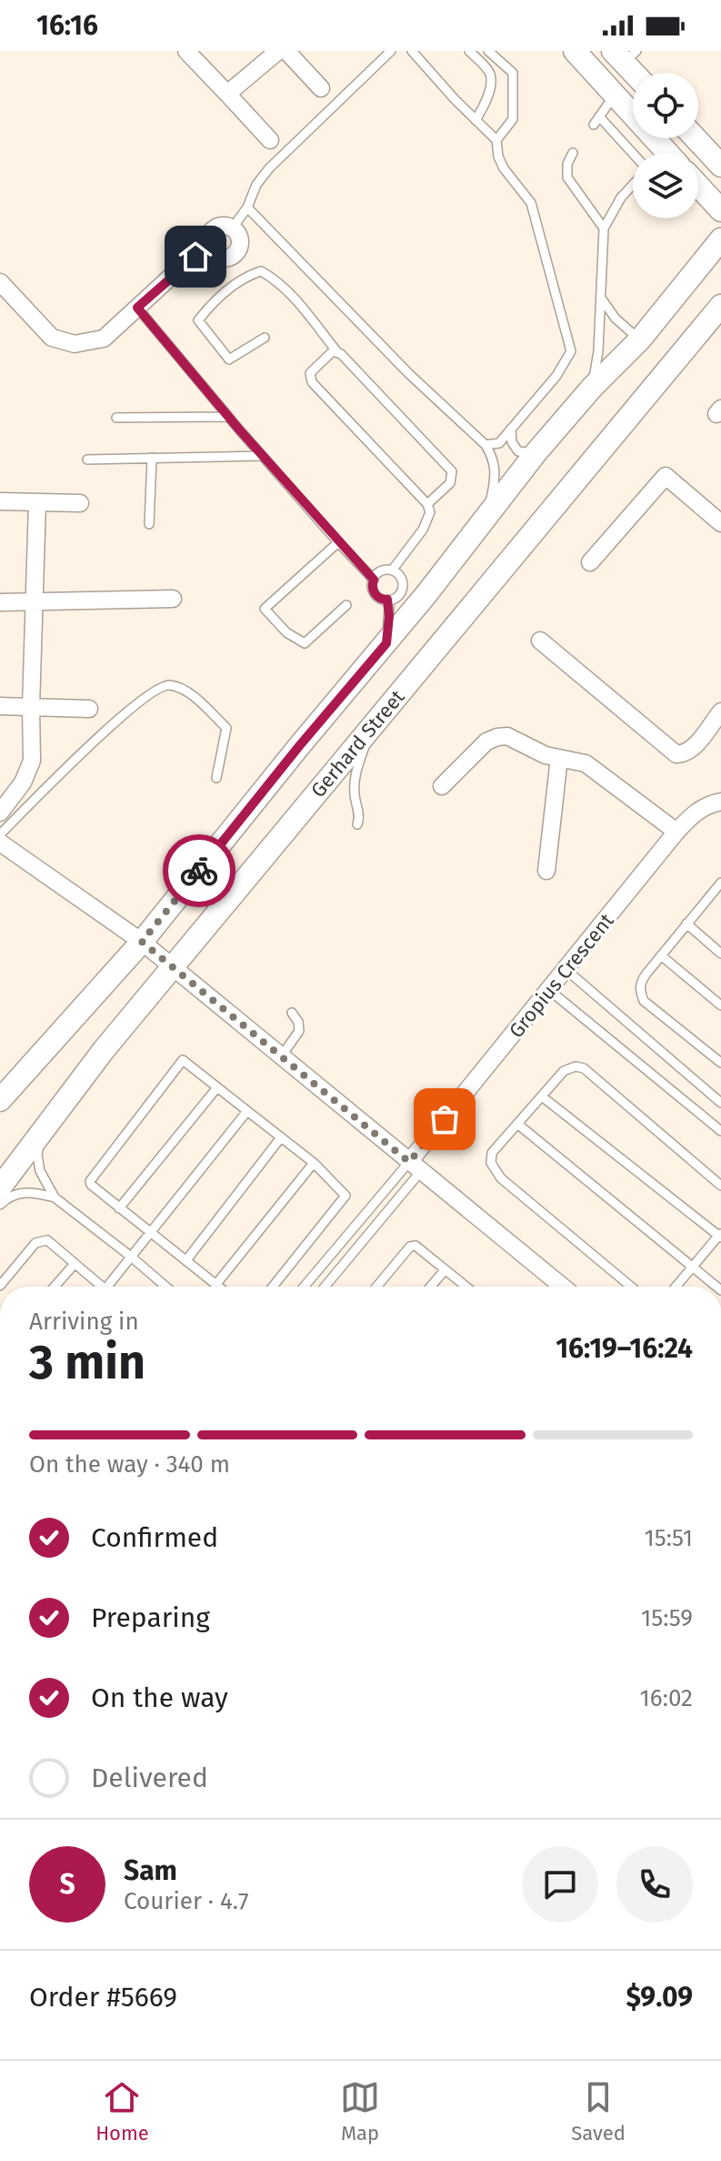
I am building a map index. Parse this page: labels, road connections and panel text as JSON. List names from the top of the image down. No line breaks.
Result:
{"streets":{"street":["Gerhard Street","Gropius Crescent"]},"page":{"status":"16:16","heading":["3 min","Arriving in","16:19–16:24"],"panel":["Sam","Courier · 4.7","Order #5669","$9.09"],"bar":"On the way · 340 m","list":[["Confirmed","15:51"],["Preparing","15:59"],["On the way","16:02"],"Delivered"],"round":"S","tabs":["Home","Map","Saved"]}}
